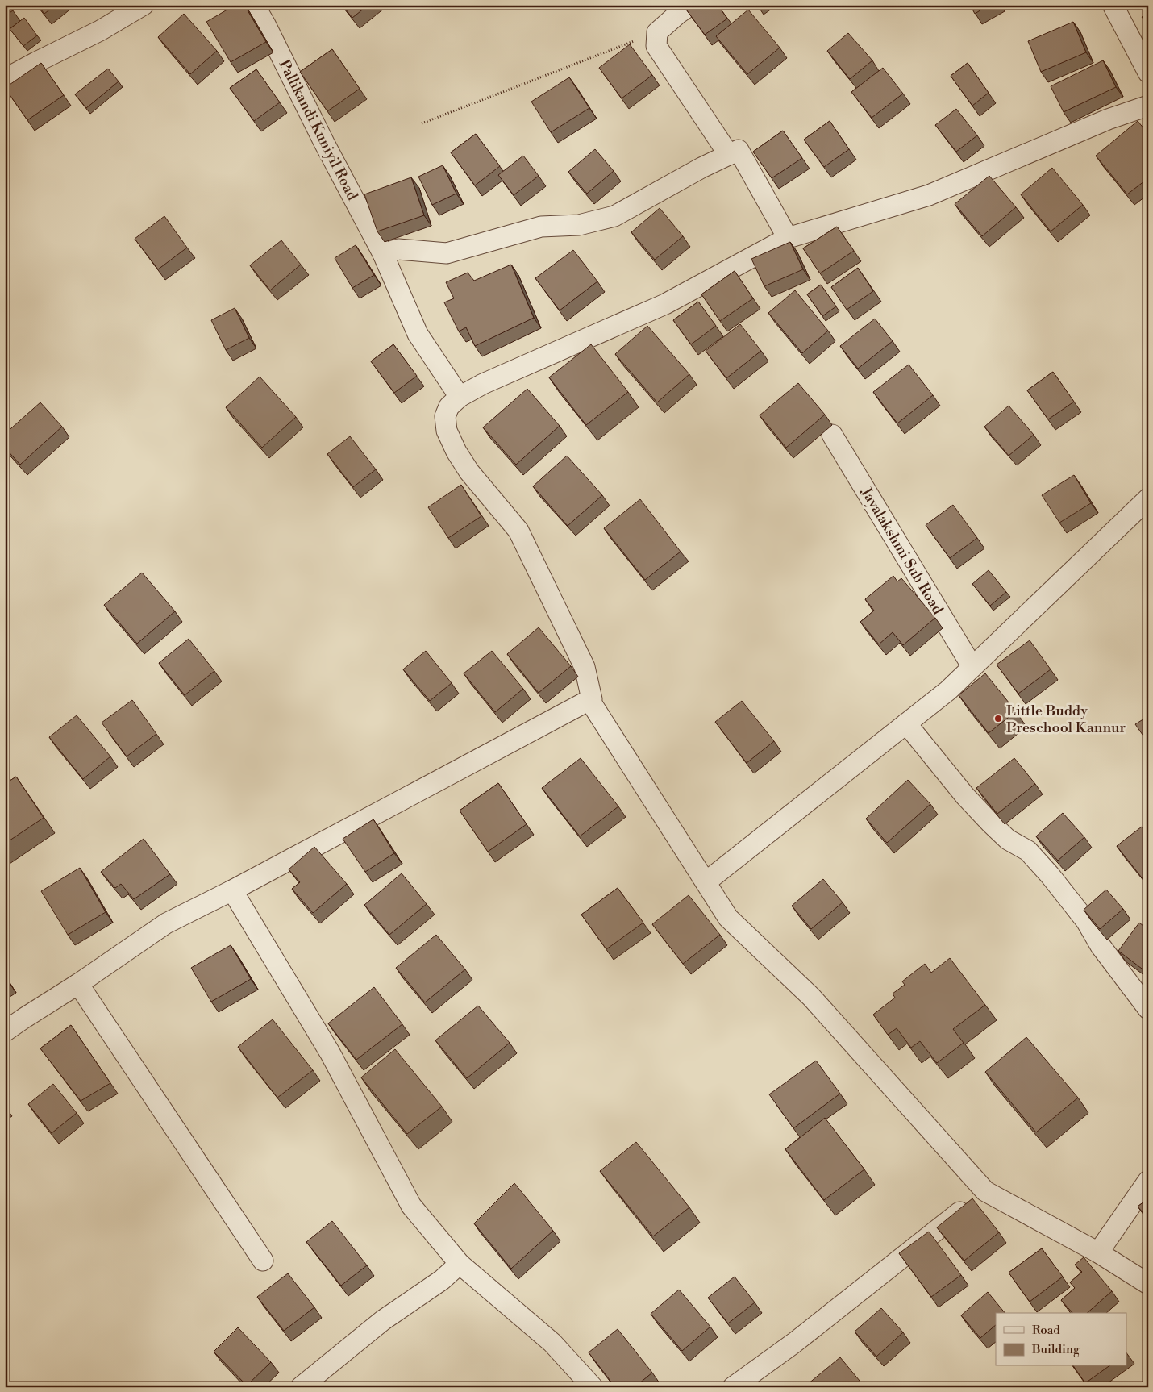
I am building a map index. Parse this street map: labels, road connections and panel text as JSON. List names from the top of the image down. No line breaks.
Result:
{"streets":{"street":["Pallikandi Kuniyil Road","Jayalakshmi Sub Road"]},"places":["Little Buddy Preschool Kannur"],"legend":["Road","Building"]}
